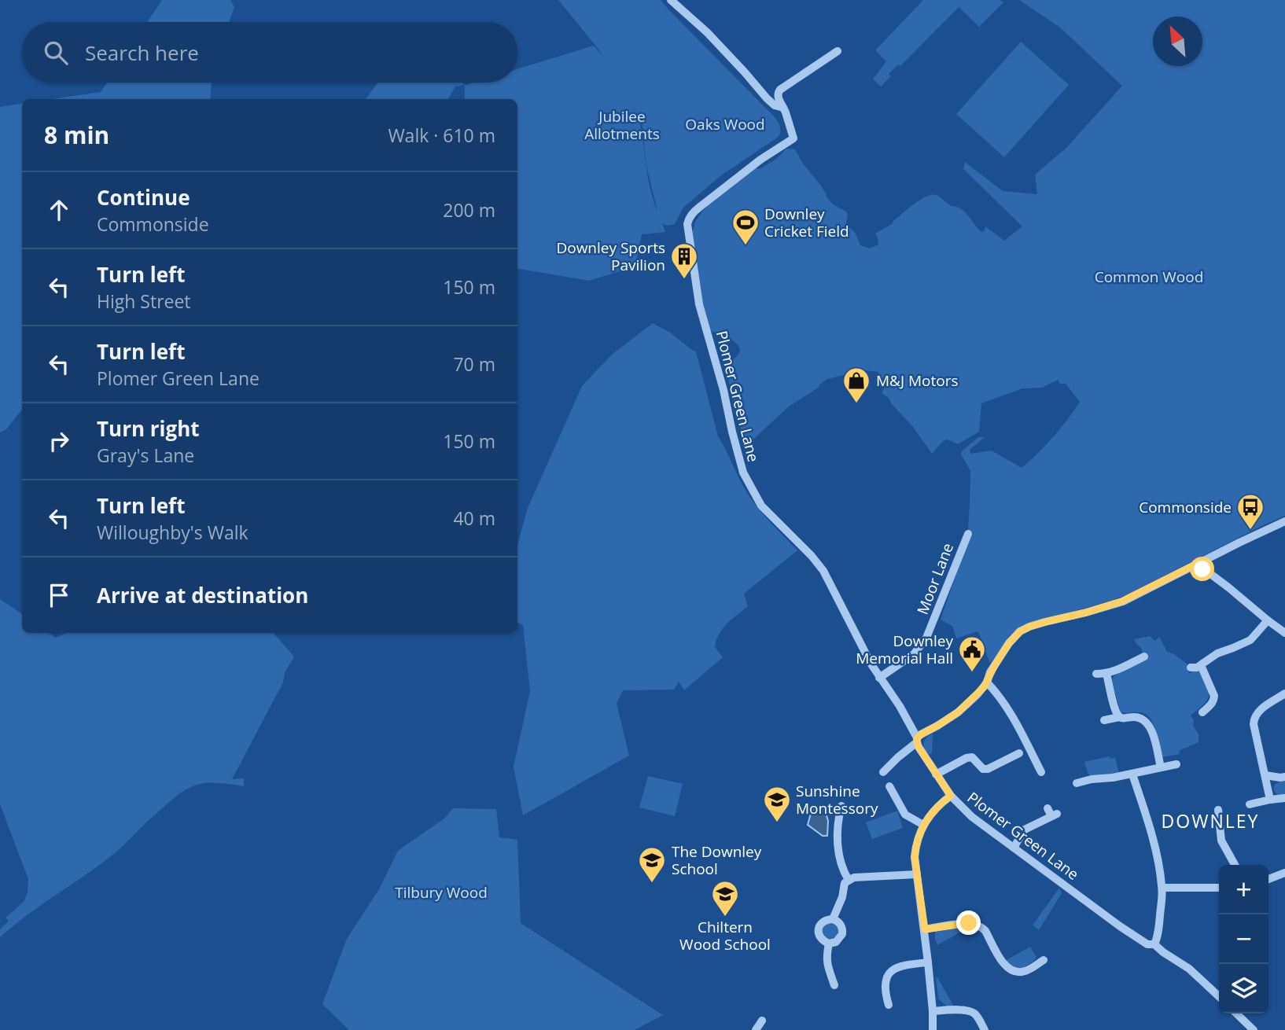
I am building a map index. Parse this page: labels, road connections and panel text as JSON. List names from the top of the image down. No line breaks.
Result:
{"streets":{"street":["Plomer Green Lane","Moor Lane"]},"crossings":[["Plomer Green Lane","Moor Lane"]],"districts":["DOWNLEY"],"parks":["Jubilee Allotments","Oaks Wood","Common Wood","Tilbury Wood"],"places":{"sports":["Downley Cricket Field"],"building":["Downley Sports Pavilion"],"shop":["M&J Motors"],"bus stop":["Commonside"],"public building":["Downley Memorial Hall"],"school or university":["Sunshine Montessory","The Downley School","Chiltern Wood School"]},"north":"top left","page":{"search":"Search here","heading":["8 min","Walk · 610 m"],"list":[["Continue","Commonside","200 m"],["Turn left","High Street","150 m"],["Turn left","Plomer Green Lane","70 m"],["Turn right","Gray's Lane","150 m"],["Turn left","Willoughby's Walk","40 m"],"Arrive at destination"],"map_buttons":["+","−"]}}
